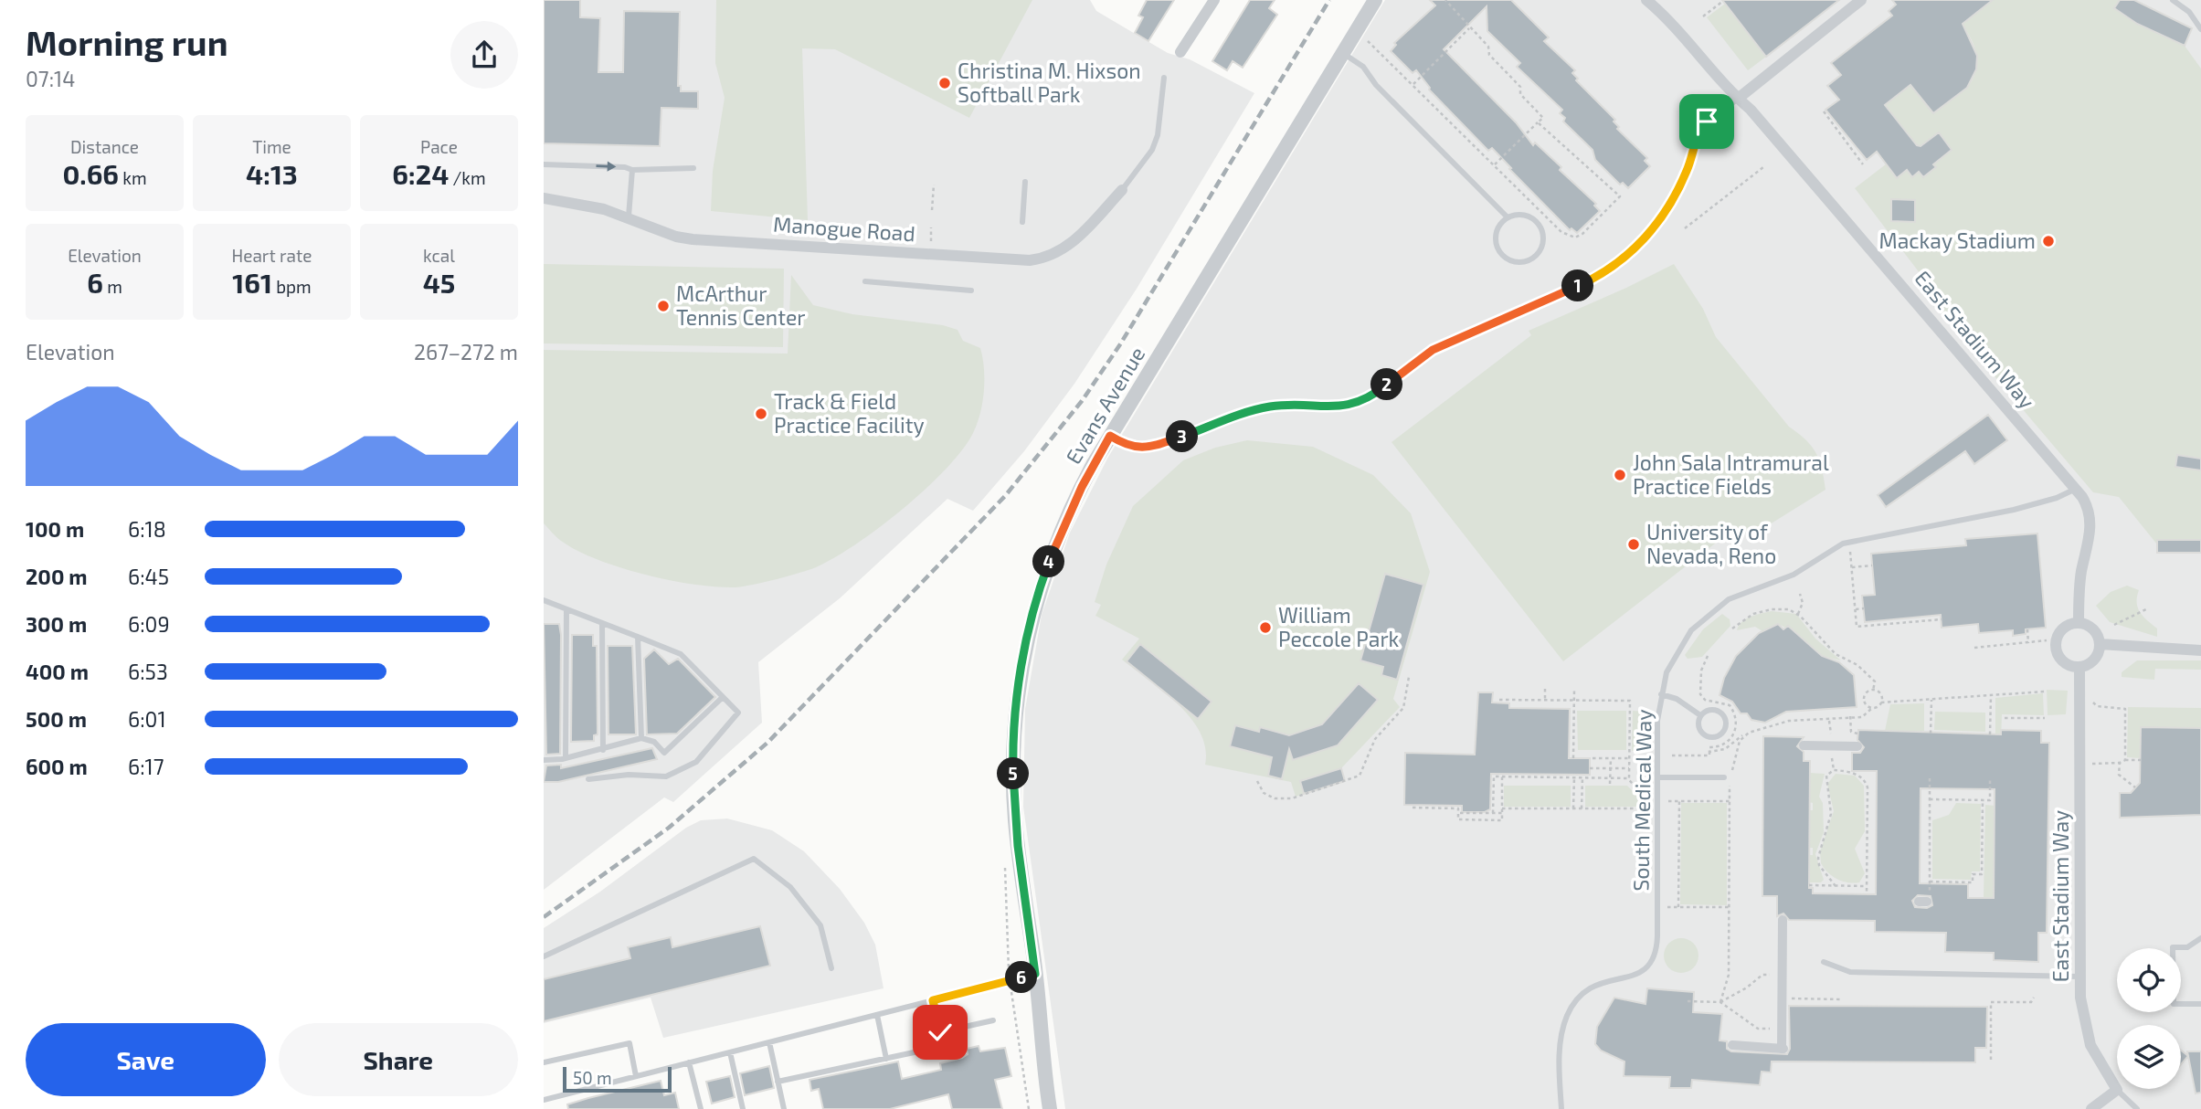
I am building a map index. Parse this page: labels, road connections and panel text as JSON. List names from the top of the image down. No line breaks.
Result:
{"streets":{"street":["Manogue Road","East Stadium Way","Evans Avenue"],"lane":["South Medical Way"]},"crossings":[["East Stadium Way","South Medical Way"]],"places":["Christina M. Hixson Softball Park","Mackay Stadium","McArthur Tennis Center","Track & Field Practice Facility","John Sala Intramural Practice Fields","University of Nevada, Reno","William Peccole Park"],"scale_bar":"50 m","page":{"heading":["Morning run","07:14"],"stats":[["Distance","0.66 km"],["Time","4:13"],["Pace","6:24 /km"],["Elevation","6 m"],["Heart rate","161 bpm"],["kcal","45"]],"pins":["1","2","3","4","5","6"],"chart":["Elevation","267–272 m"],"list":[{"name":"100 m","note":"6:18"},{"name":"200 m","note":"6:45"},{"name":"300 m","note":"6:09"},{"name":"400 m","note":"6:53"},{"name":"500 m","note":"6:01"},{"name":"600 m","note":"6:17"}],"buttons":["Save","Share"],"scale":"50 m"}}
